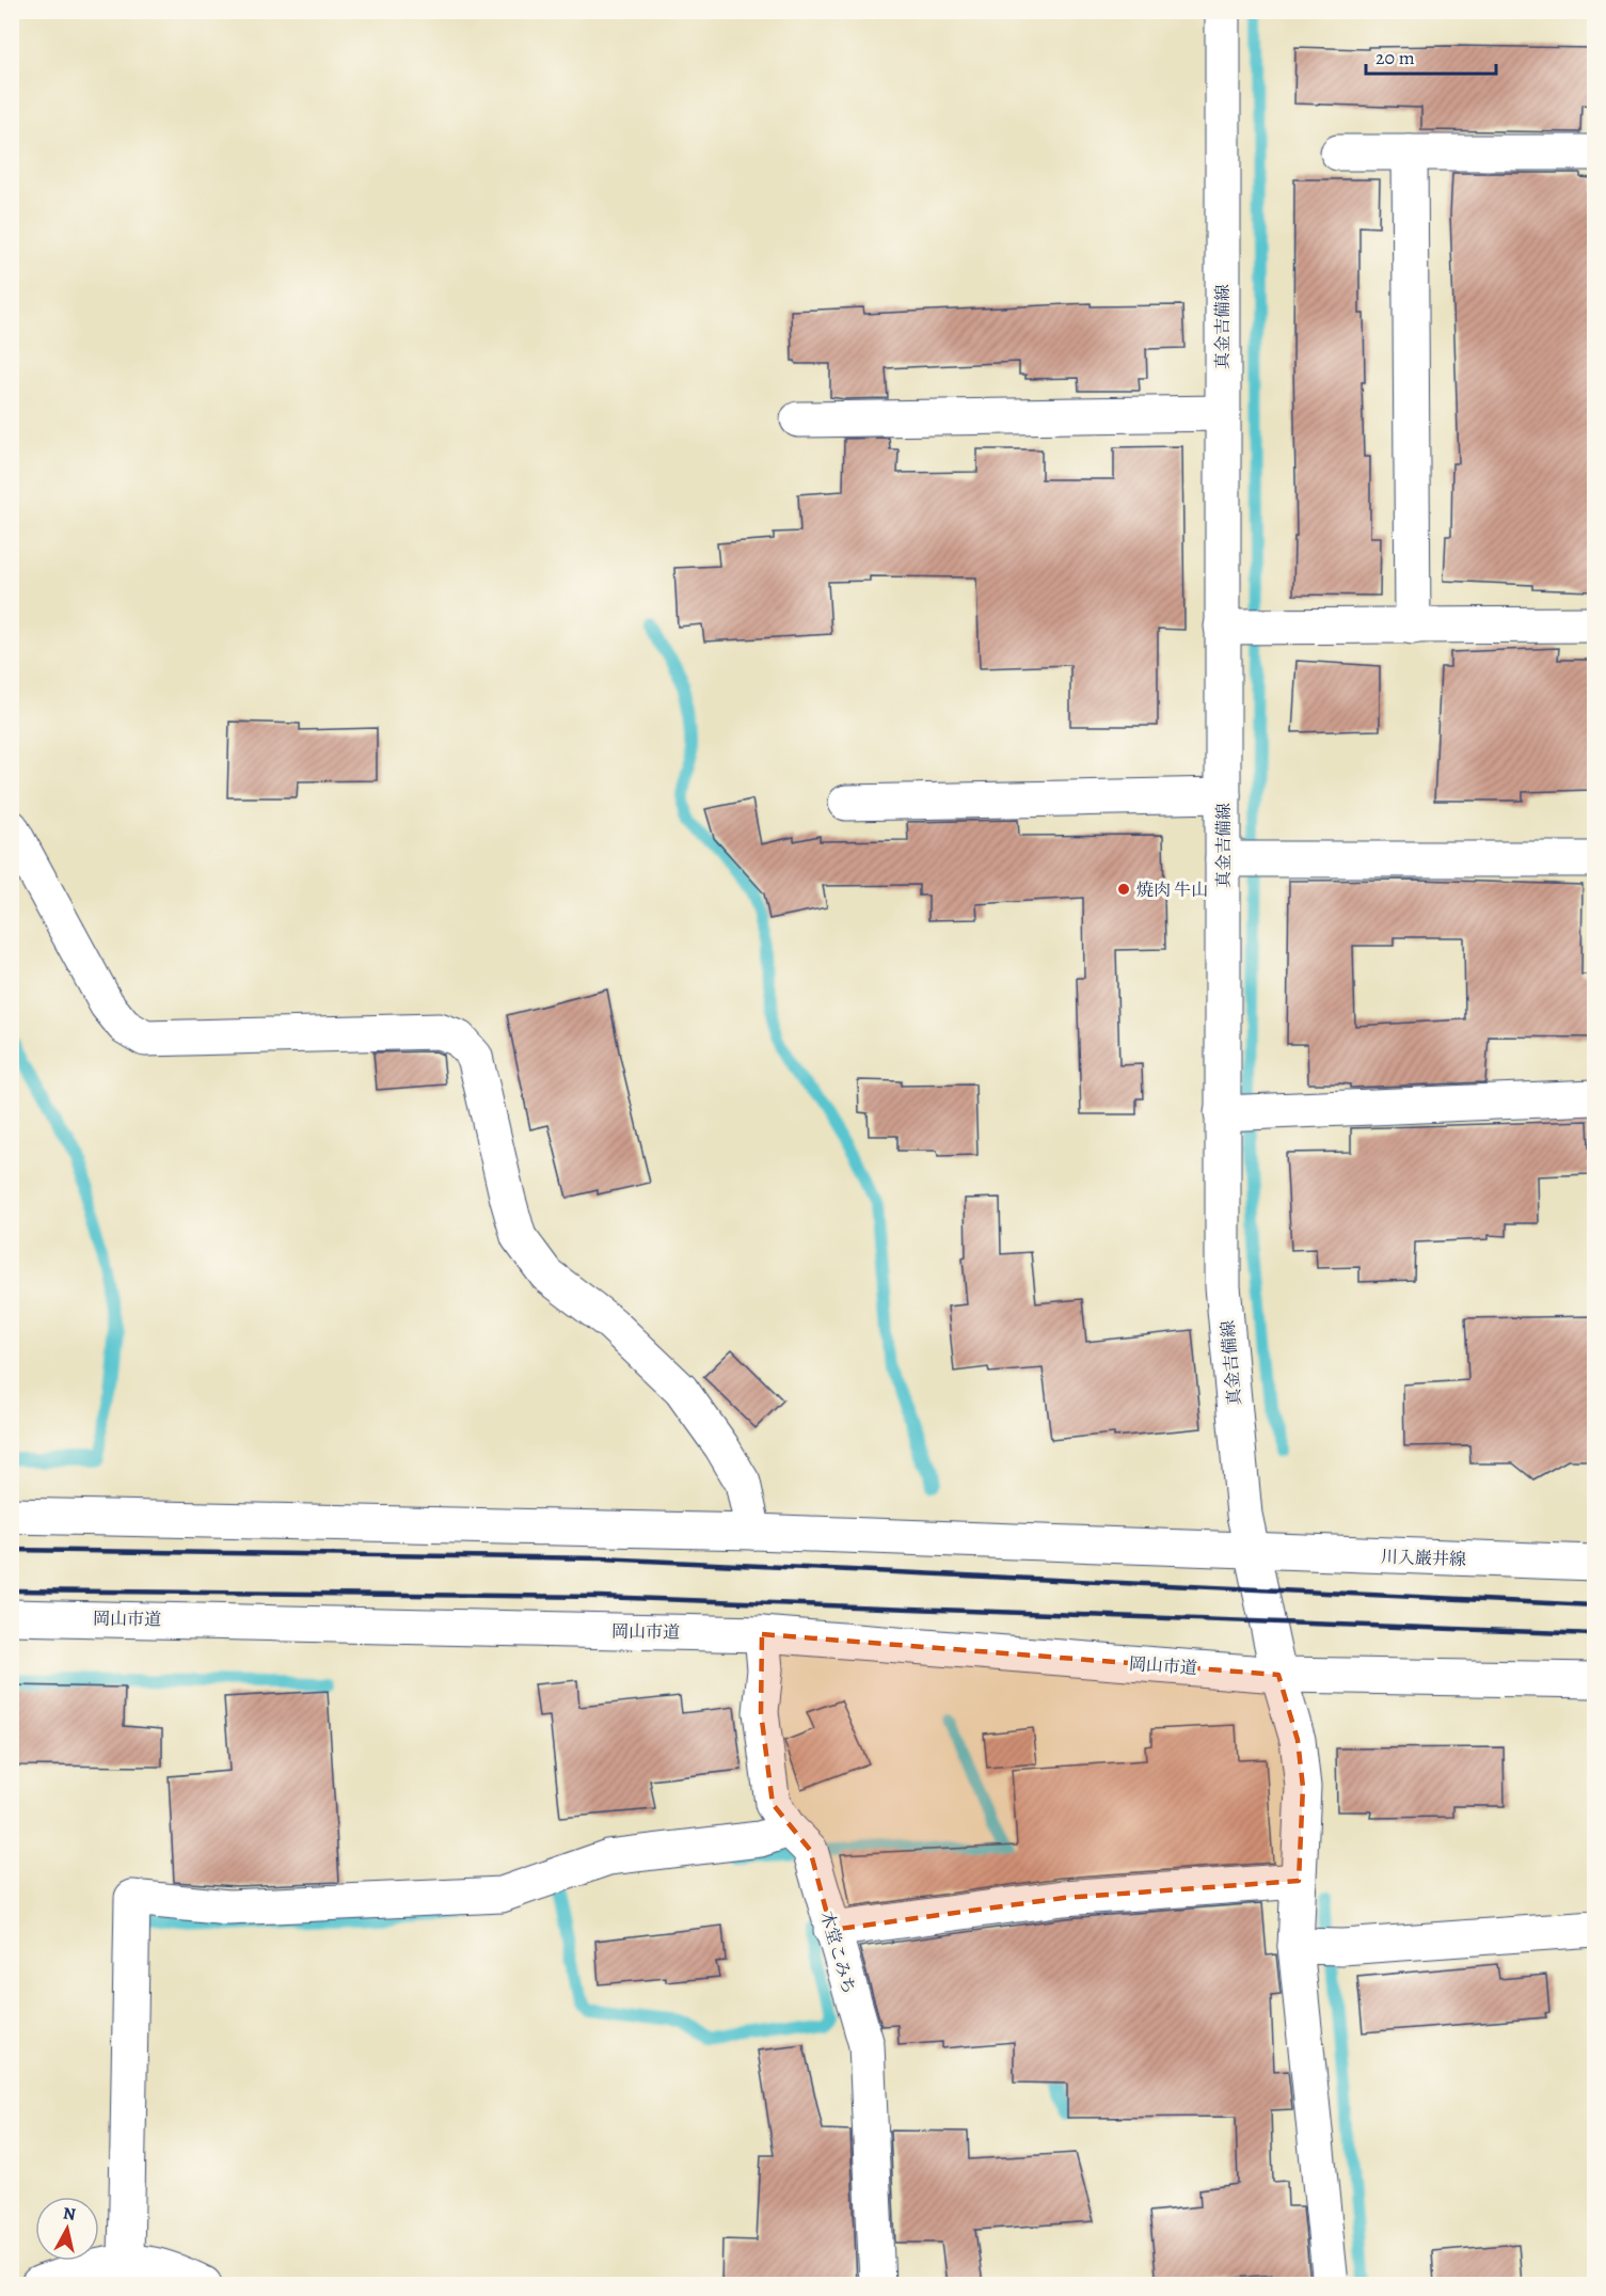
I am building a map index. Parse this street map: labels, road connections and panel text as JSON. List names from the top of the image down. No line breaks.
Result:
{"streets":{"street":["真金吉備線","川入巌井線","岡山市道","木堂こみち"]},"crossings":[["真金吉備線","川入巌井線"],["真金吉備線","岡山市道"],["岡山市道","木堂こみち"]],"places":["焼肉 牛山"],"scale_bar":"20 m","north":"top"}
